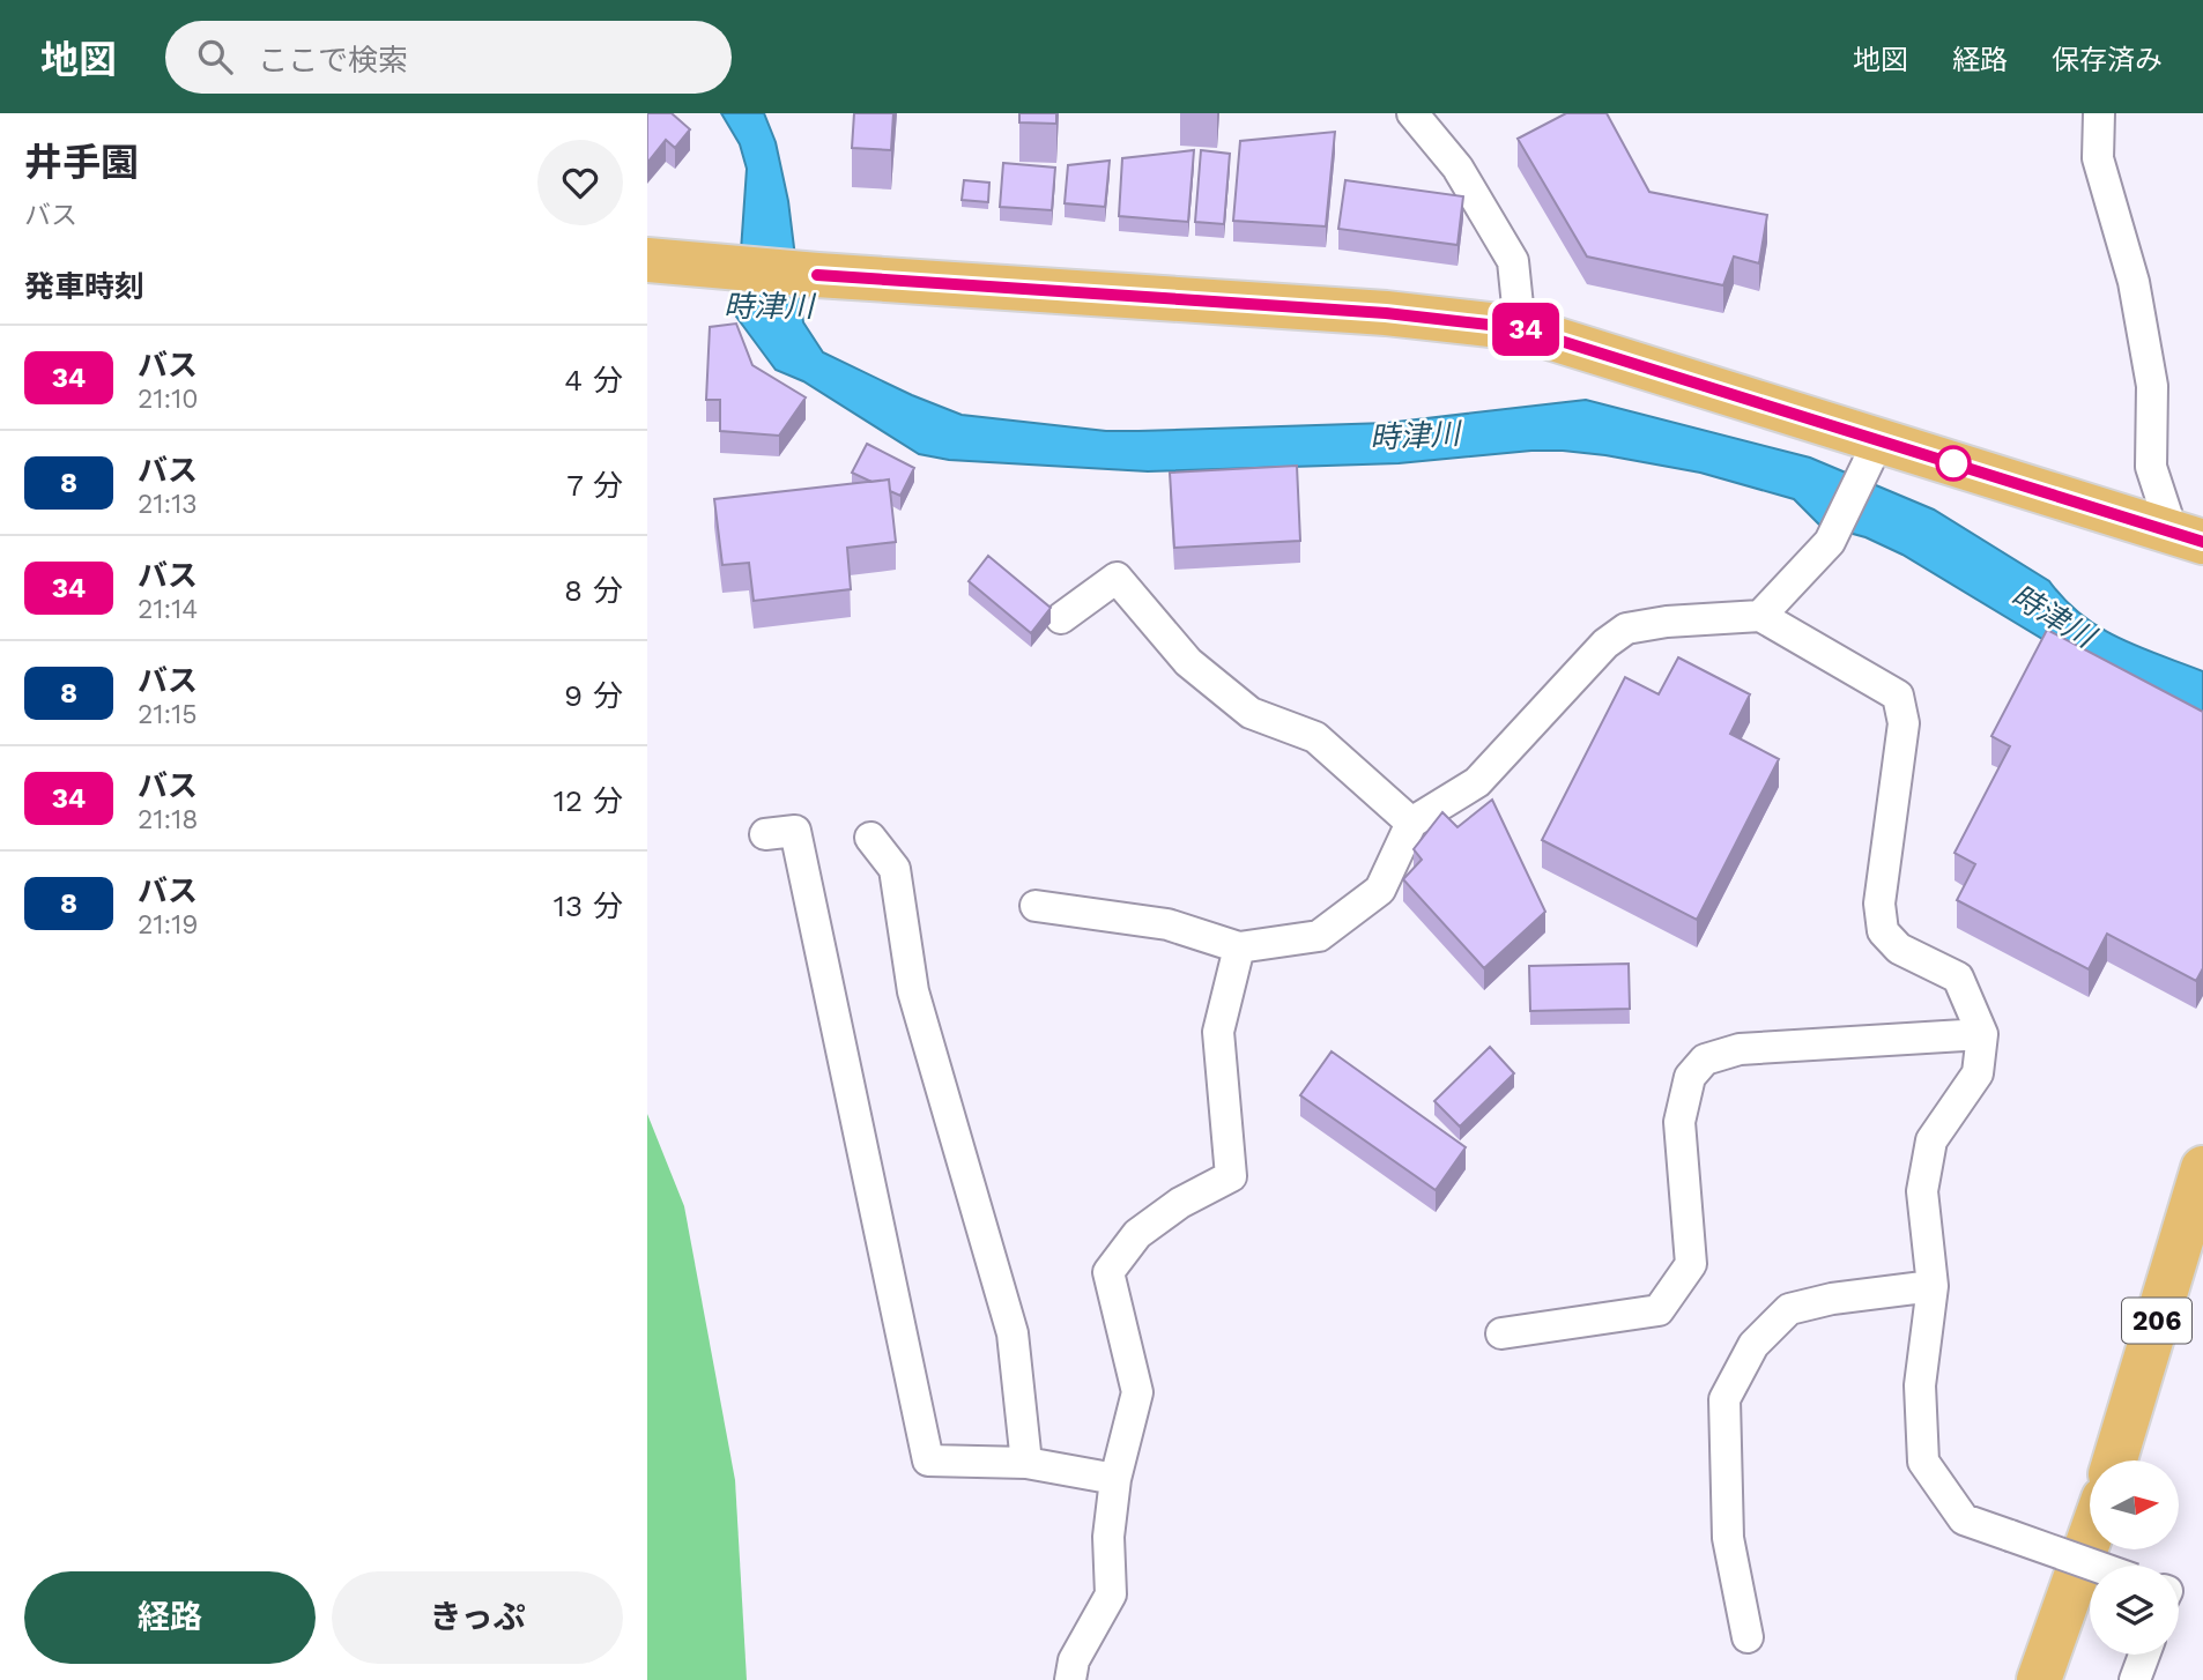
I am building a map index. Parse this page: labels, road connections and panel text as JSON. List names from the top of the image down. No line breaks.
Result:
{"streets":{"highway":["206"]},"water":["時津川"],"lines":["bus line 34"],"north":"right","page":{"header":"地図","search":"ここで検索","nav":["地図","経路","保存済み"],"heading":[["井手園","バス"],"発車時刻"],"on_map":"34","list":[{"mark":"34","name":"バス","note":"21:10","value":"4 分"},{"mark":"8","name":"バス","note":"21:13","value":"7 分"},{"mark":"34","name":"バス","note":"21:14","value":"8 分"},{"mark":"8","name":"バス","note":"21:15","value":"9 分"},{"mark":"34","name":"バス","note":"21:18","value":"12 分"},{"mark":"8","name":"バス","note":"21:19","value":"13 分"}],"buttons":["経路","きっぷ"]}}
